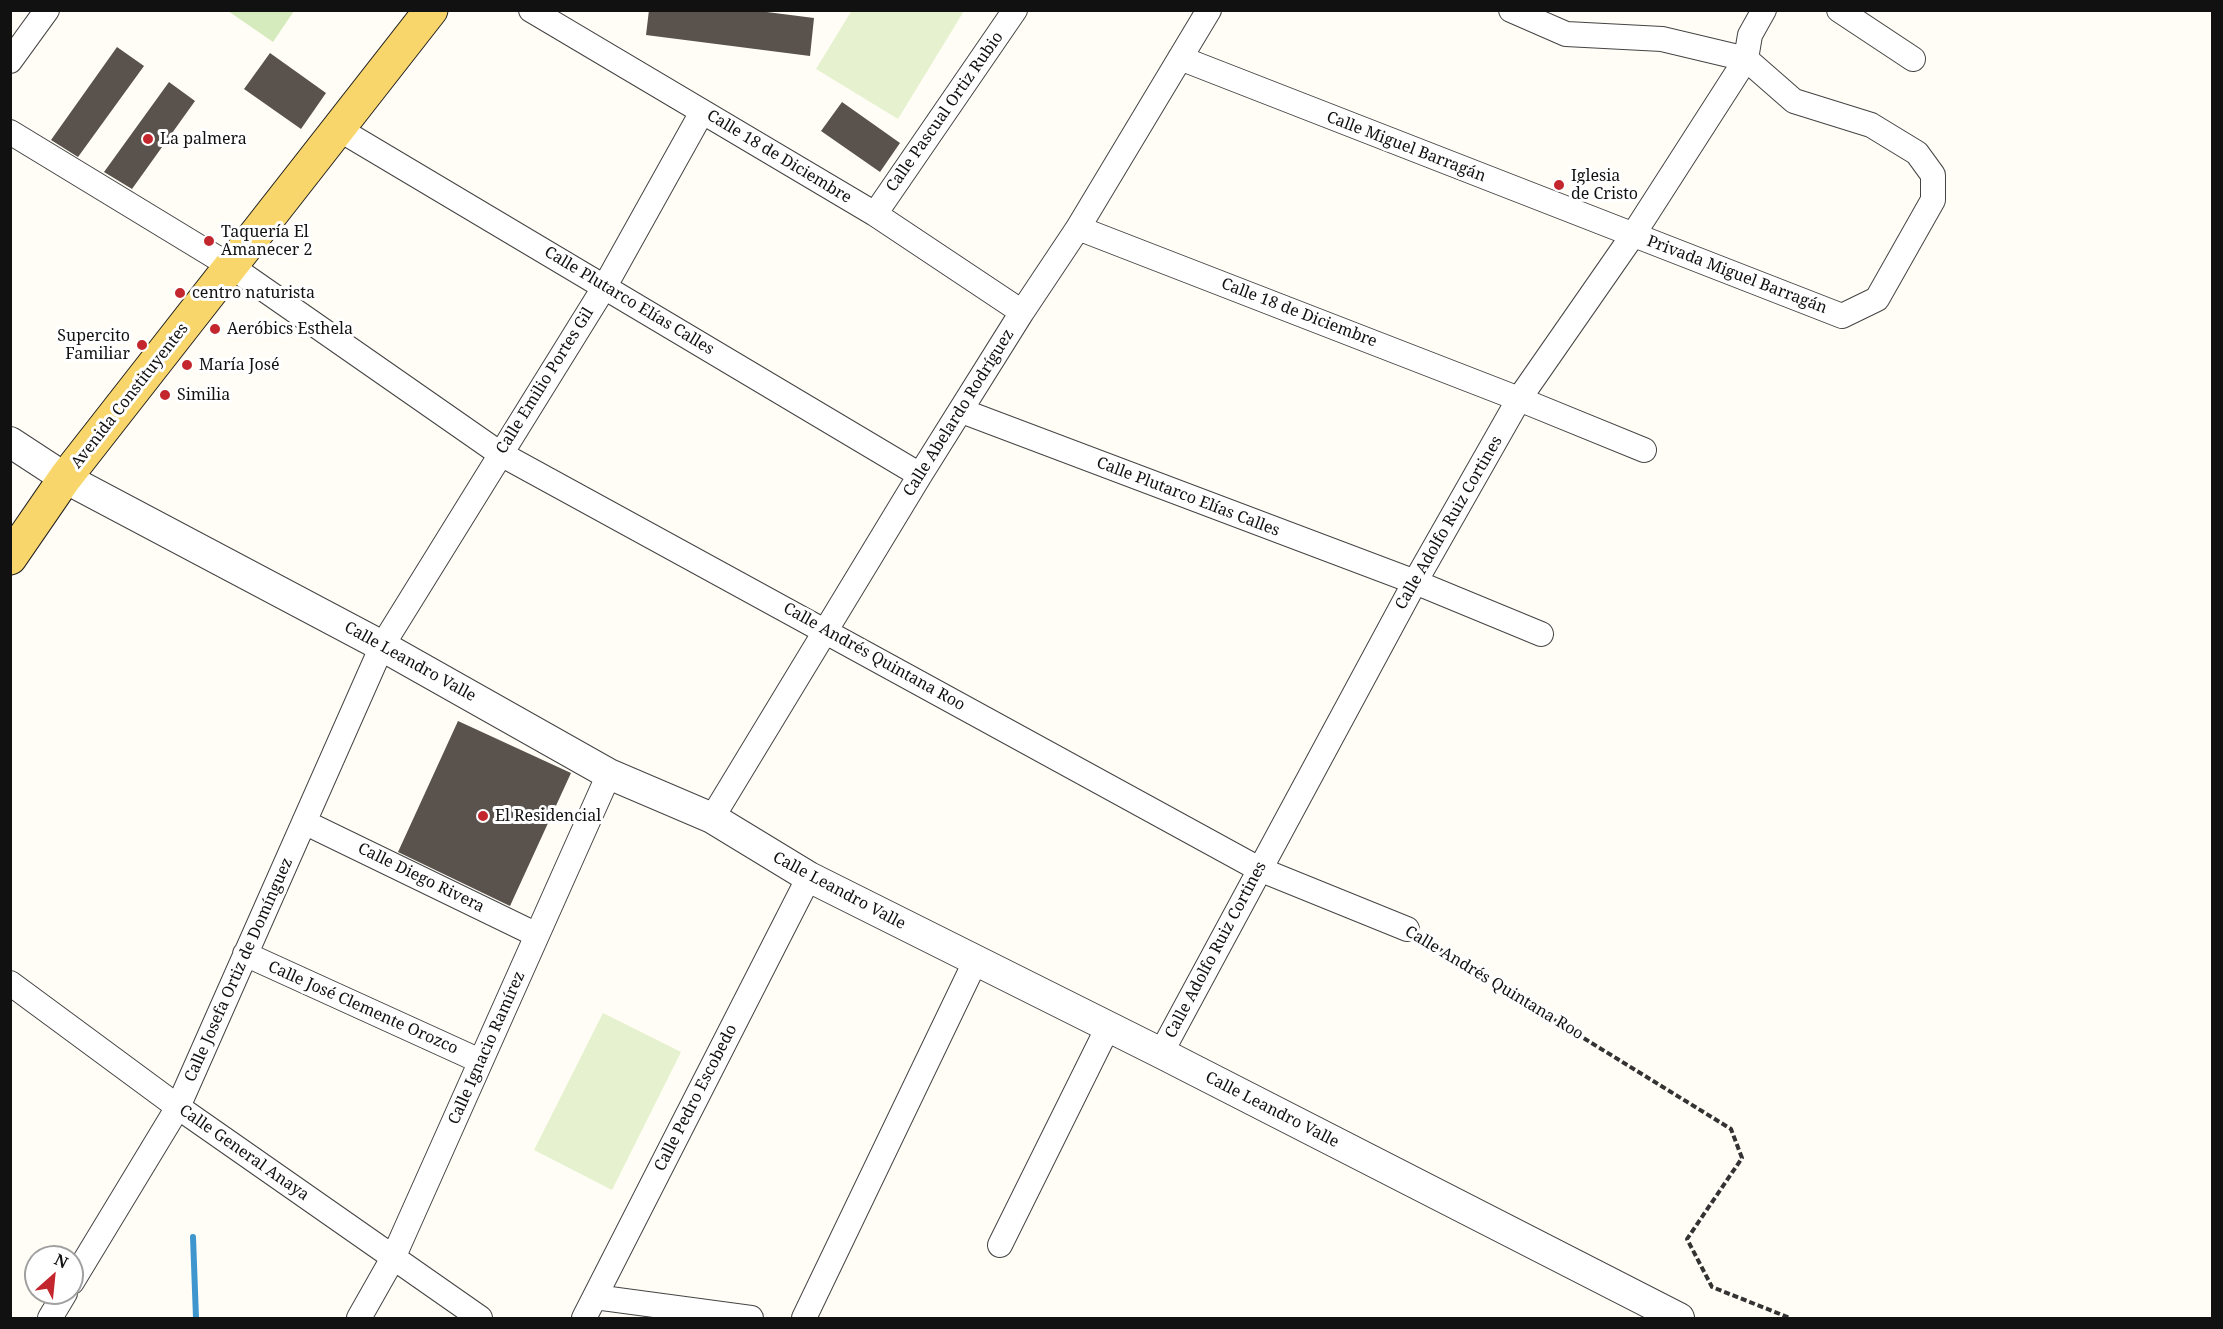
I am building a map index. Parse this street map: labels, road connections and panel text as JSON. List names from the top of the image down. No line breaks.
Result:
{"streets":{"main road":["Avenida Constituyentes"],"street":["Calle Pascual Ortiz Rubio","Calle Miguel Barragán","Calle 18 de Diciembre","Privada Miguel Barragán","Calle Plutarco Elías Calles","Calle Emilio Portes Gil","Calle Abelardo Rodríguez","Calle Adolfo Ruiz Cortines","Calle Andrés Quintana Roo","Calle Leandro Valle","Calle Diego Rivera","Calle Josefa Ortiz de Domínguez","Calle José Clemente Orozco","Calle Ignacio Ramírez","Calle Pedro Escobedo","Calle General Anaya"]},"crossings":[["Calle Pascual Ortiz Rubio","Calle 18 de Diciembre"],["Calle Miguel Barragán","Privada Miguel Barragán"],["Calle Miguel Barragán","Calle Abelardo Rodríguez"],["Calle Miguel Barragán","Calle Adolfo Ruiz Cortines"],["Calle 18 de Diciembre","Calle Emilio Portes Gil"],["Calle 18 de Diciembre","Calle Abelardo Rodríguez"],["Calle 18 de Diciembre","Calle Adolfo Ruiz Cortines"],["Privada Miguel Barragán","Calle Adolfo Ruiz Cortines"],["Calle Plutarco Elías Calles","Calle Emilio Portes Gil"],["Calle Plutarco Elías Calles","Avenida Constituyentes"],["Calle Plutarco Elías Calles","Calle Abelardo Rodríguez"],["Calle Plutarco Elías Calles","Calle Adolfo Ruiz Cortines"],["Calle Emilio Portes Gil","Calle Andrés Quintana Roo"],["Calle Emilio Portes Gil","Calle Leandro Valle"],["Calle Emilio Portes Gil","Calle Josefa Ortiz de Domínguez"],["Avenida Constituyentes","Calle Andrés Quintana Roo"],["Avenida Constituyentes","Calle Leandro Valle"],["Calle Abelardo Rodríguez","Calle Andrés Quintana Roo"],["Calle Abelardo Rodríguez","Calle Leandro Valle"],["Calle Adolfo Ruiz Cortines","Calle Andrés Quintana Roo"],["Calle Adolfo Ruiz Cortines","Calle Leandro Valle"],["Calle Leandro Valle","Calle Josefa Ortiz de Domínguez"],["Calle Leandro Valle","Calle Ignacio Ramírez"],["Calle Leandro Valle","Calle Pedro Escobedo"],["Calle Diego Rivera","Calle Josefa Ortiz de Domínguez"],["Calle Diego Rivera","Calle Ignacio Ramírez"],["Calle Josefa Ortiz de Domínguez","Calle José Clemente Orozco"],["Calle Josefa Ortiz de Domínguez","Calle General Anaya"],["Calle José Clemente Orozco","Calle Ignacio Ramírez"],["Calle Ignacio Ramírez","Calle General Anaya"]],"places":["La palmera","Iglesia de Cristo","Taquería El Amanecer 2","centro naturista","Aeróbics Esthela","Supercito Familiar","María José","Similia","El Residencial"],"north":"top right"}
